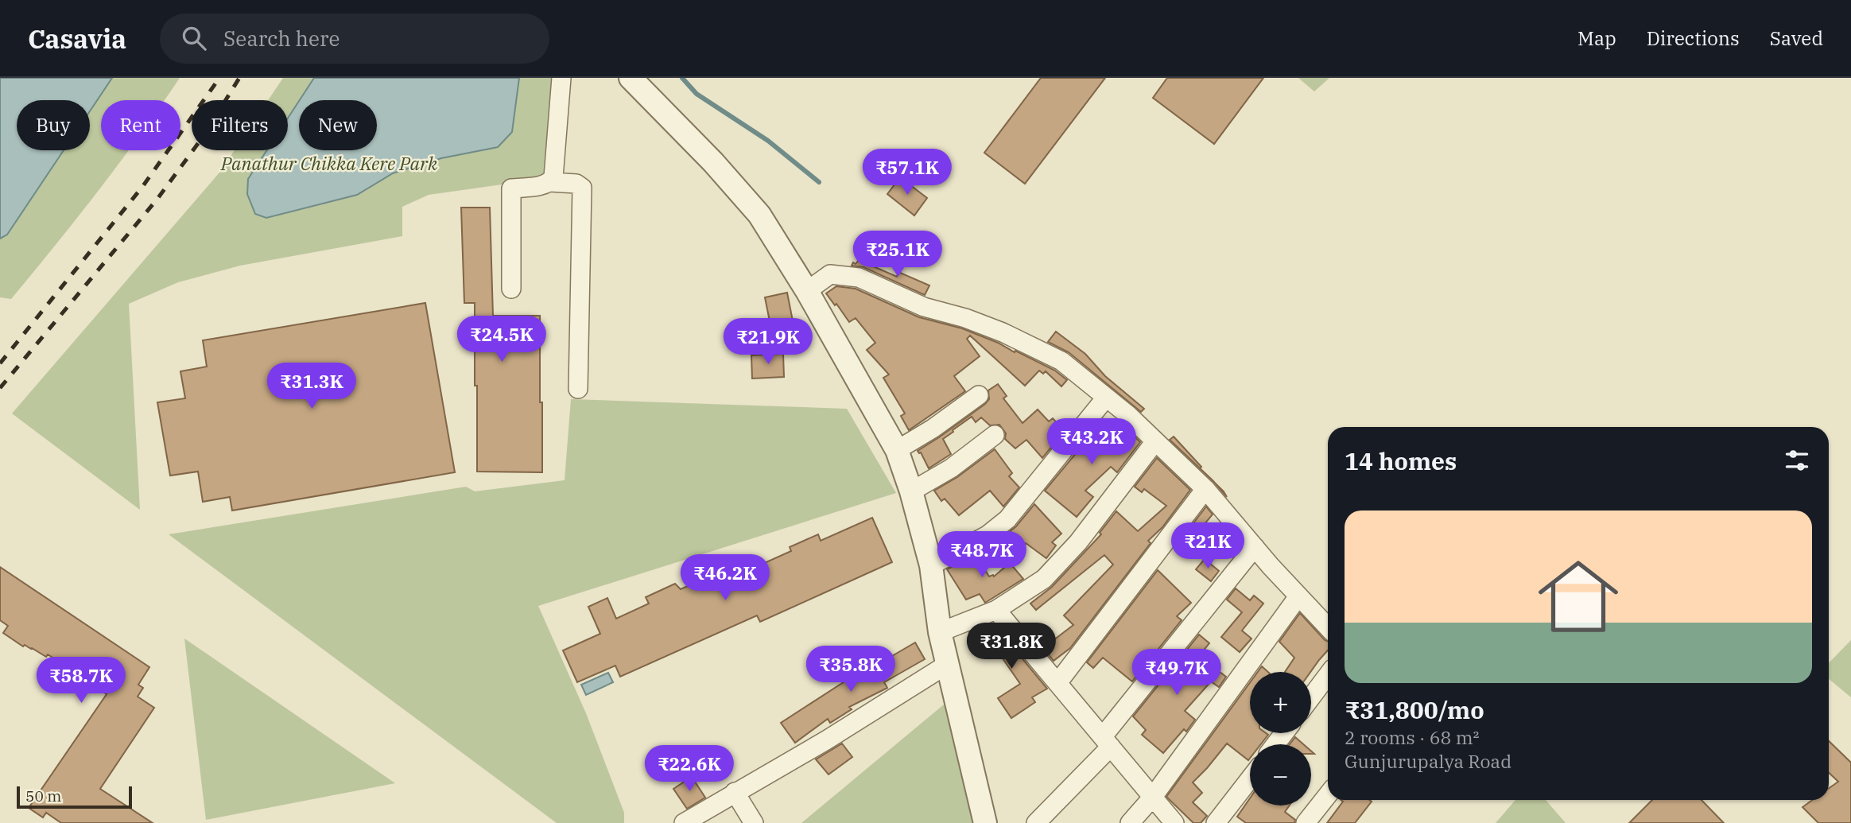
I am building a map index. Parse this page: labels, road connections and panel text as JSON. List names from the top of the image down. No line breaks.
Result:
{"parks":["Panathur Chikka Kere Park"],"scale_bar":"50 m","page":{"header":"Casavia","search":"Search here","nav":["Map","Directions","Saved"],"chip":["Buy","Rent","Filters","New"],"price":["₹57.1K","₹25.1K","₹24.5K","₹21.9K","₹31.3K","₹43.2K","₹21K","₹48.7K","₹46.2K","₹31.8K","₹35.8K","₹49.7K","₹58.7K","₹22.6K"],"heading":"14 homes","list":[{"name":"₹31,800/mo","note":"2 rooms · 68 m² · Gunjurupalya Road"}],"map_buttons":["+","−"],"scale":"50 m"}}
